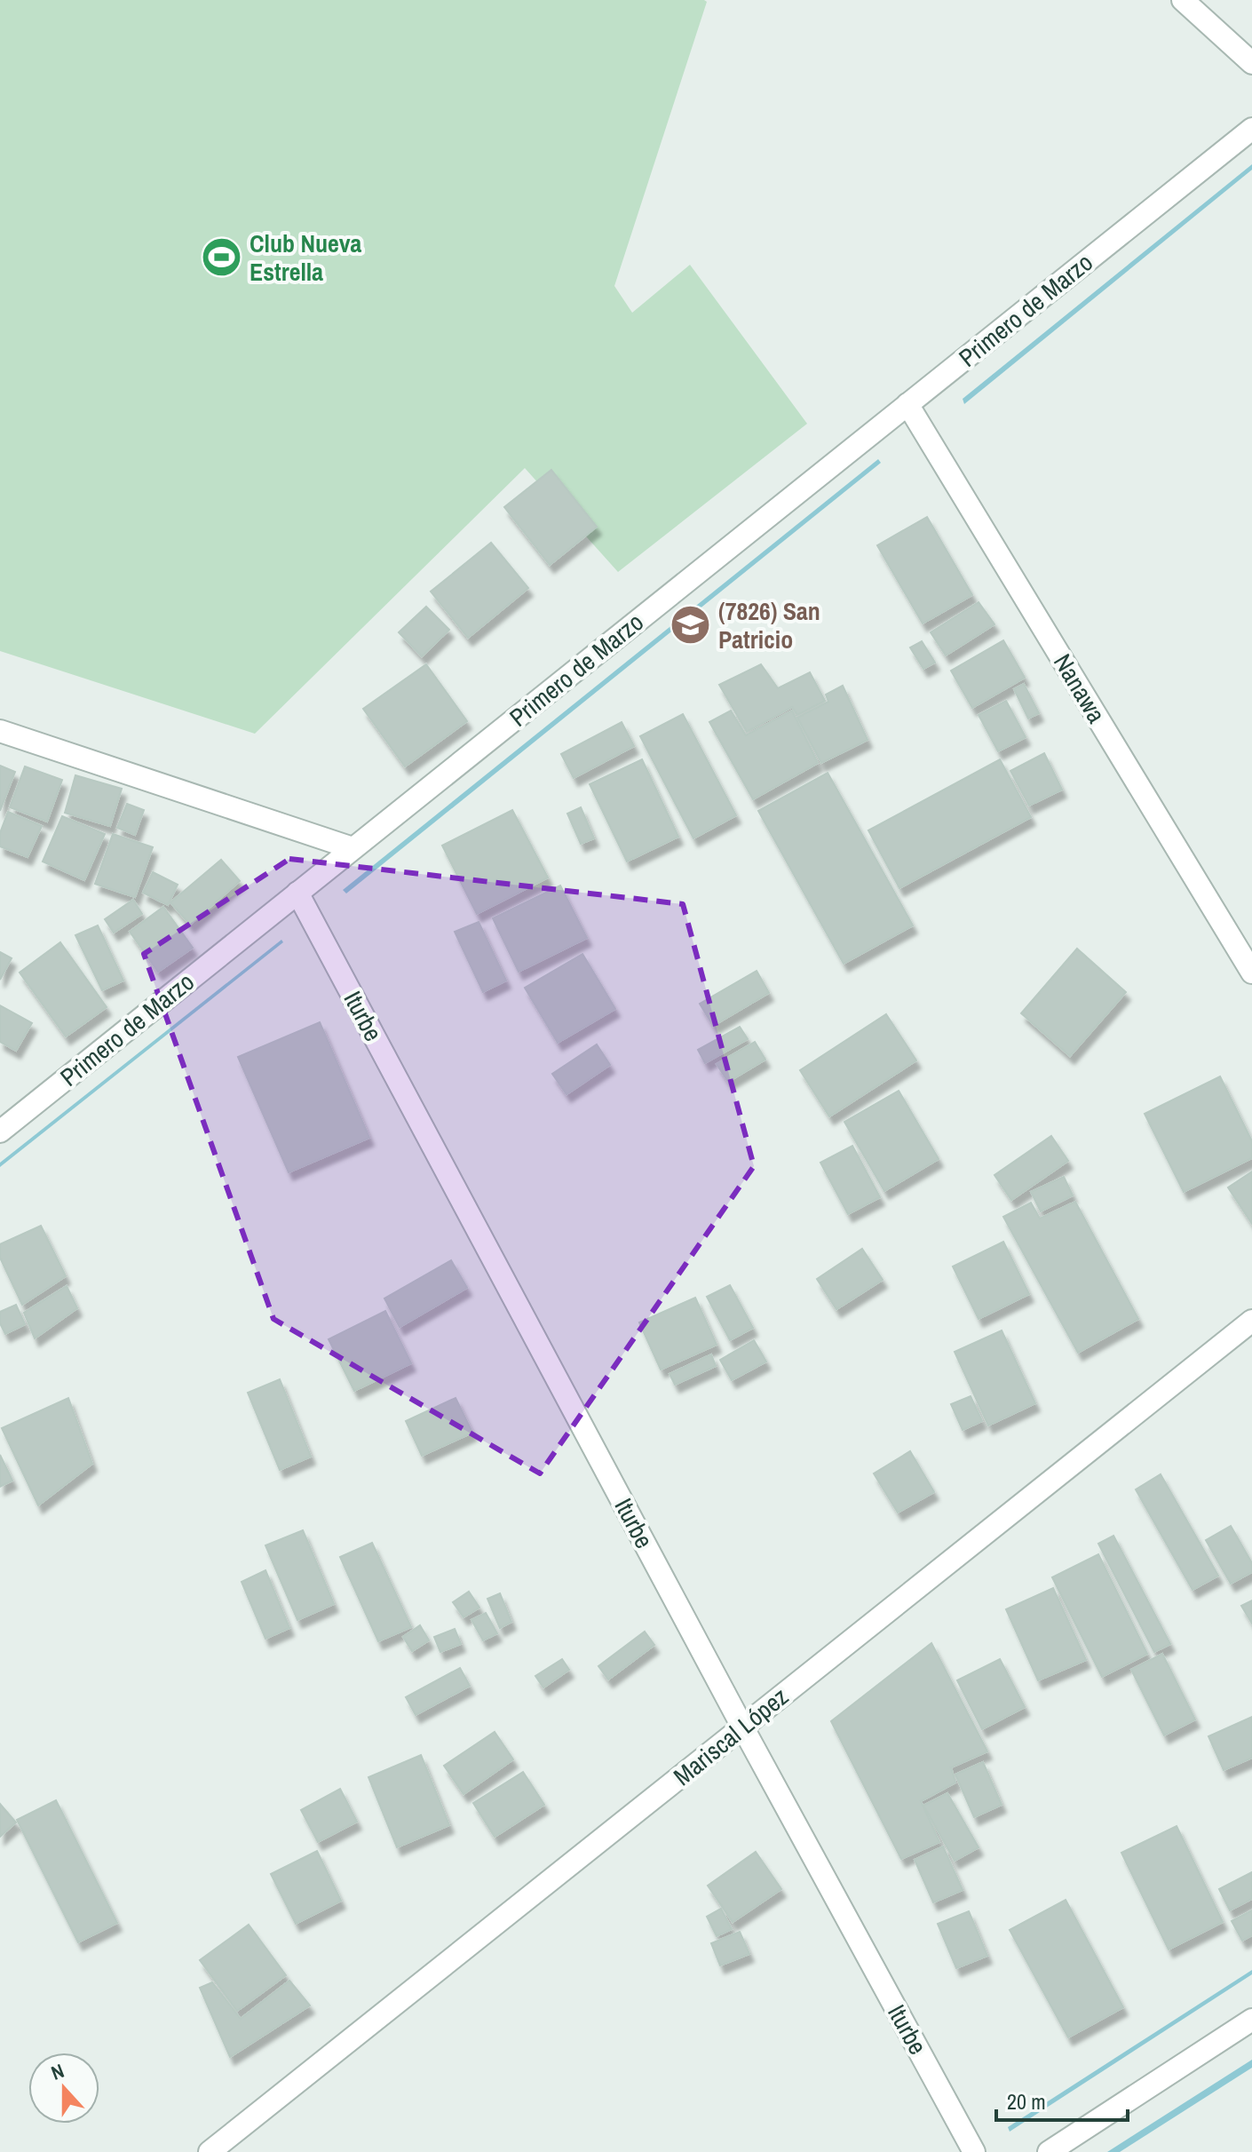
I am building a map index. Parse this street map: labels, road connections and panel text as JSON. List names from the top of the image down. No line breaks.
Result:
{"streets":{"street":["Primero de Marzo","Nanawa","Iturbe","Mariscal López"]},"crossings":[["Primero de Marzo","Nanawa"],["Primero de Marzo","Iturbe"],["Iturbe","Mariscal López"]],"places":{"sports":["Club Nueva Estrella"],"school or university":["(7826) San Patricio"]},"scale_bar":"20 m","north":"top"}
